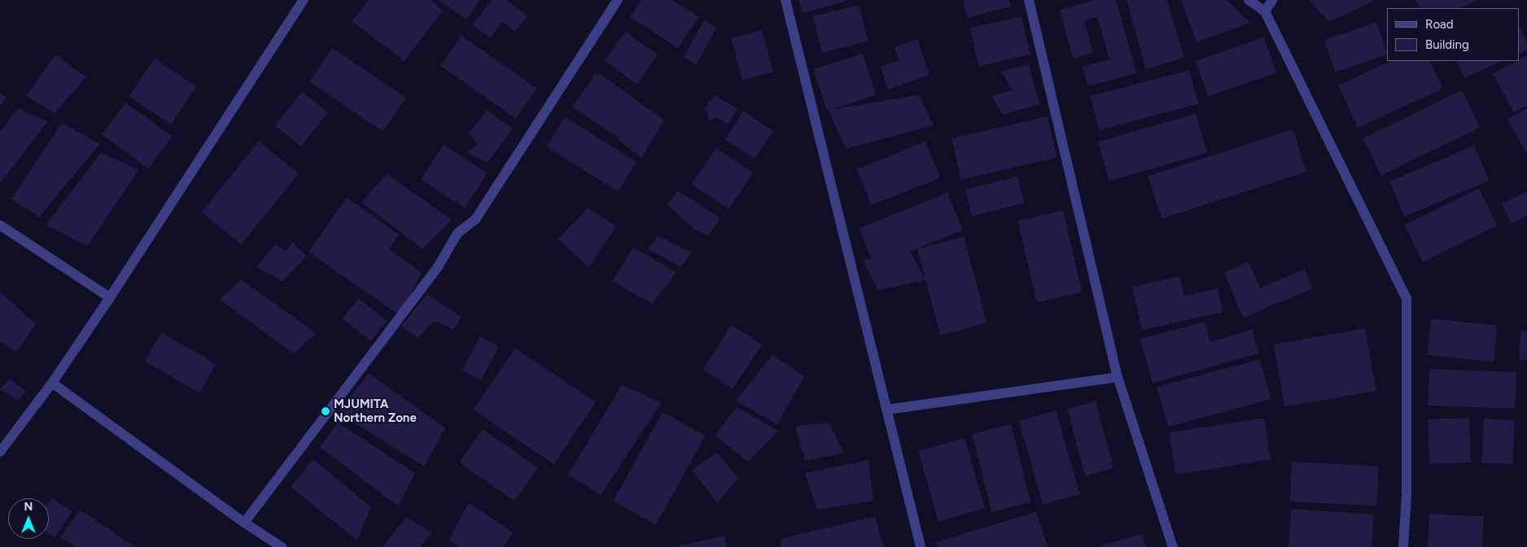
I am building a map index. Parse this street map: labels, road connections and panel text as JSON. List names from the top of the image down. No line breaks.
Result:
{"places":["MJUMITA Northern Zone"],"legend":["Road","Building"],"north":"top"}
